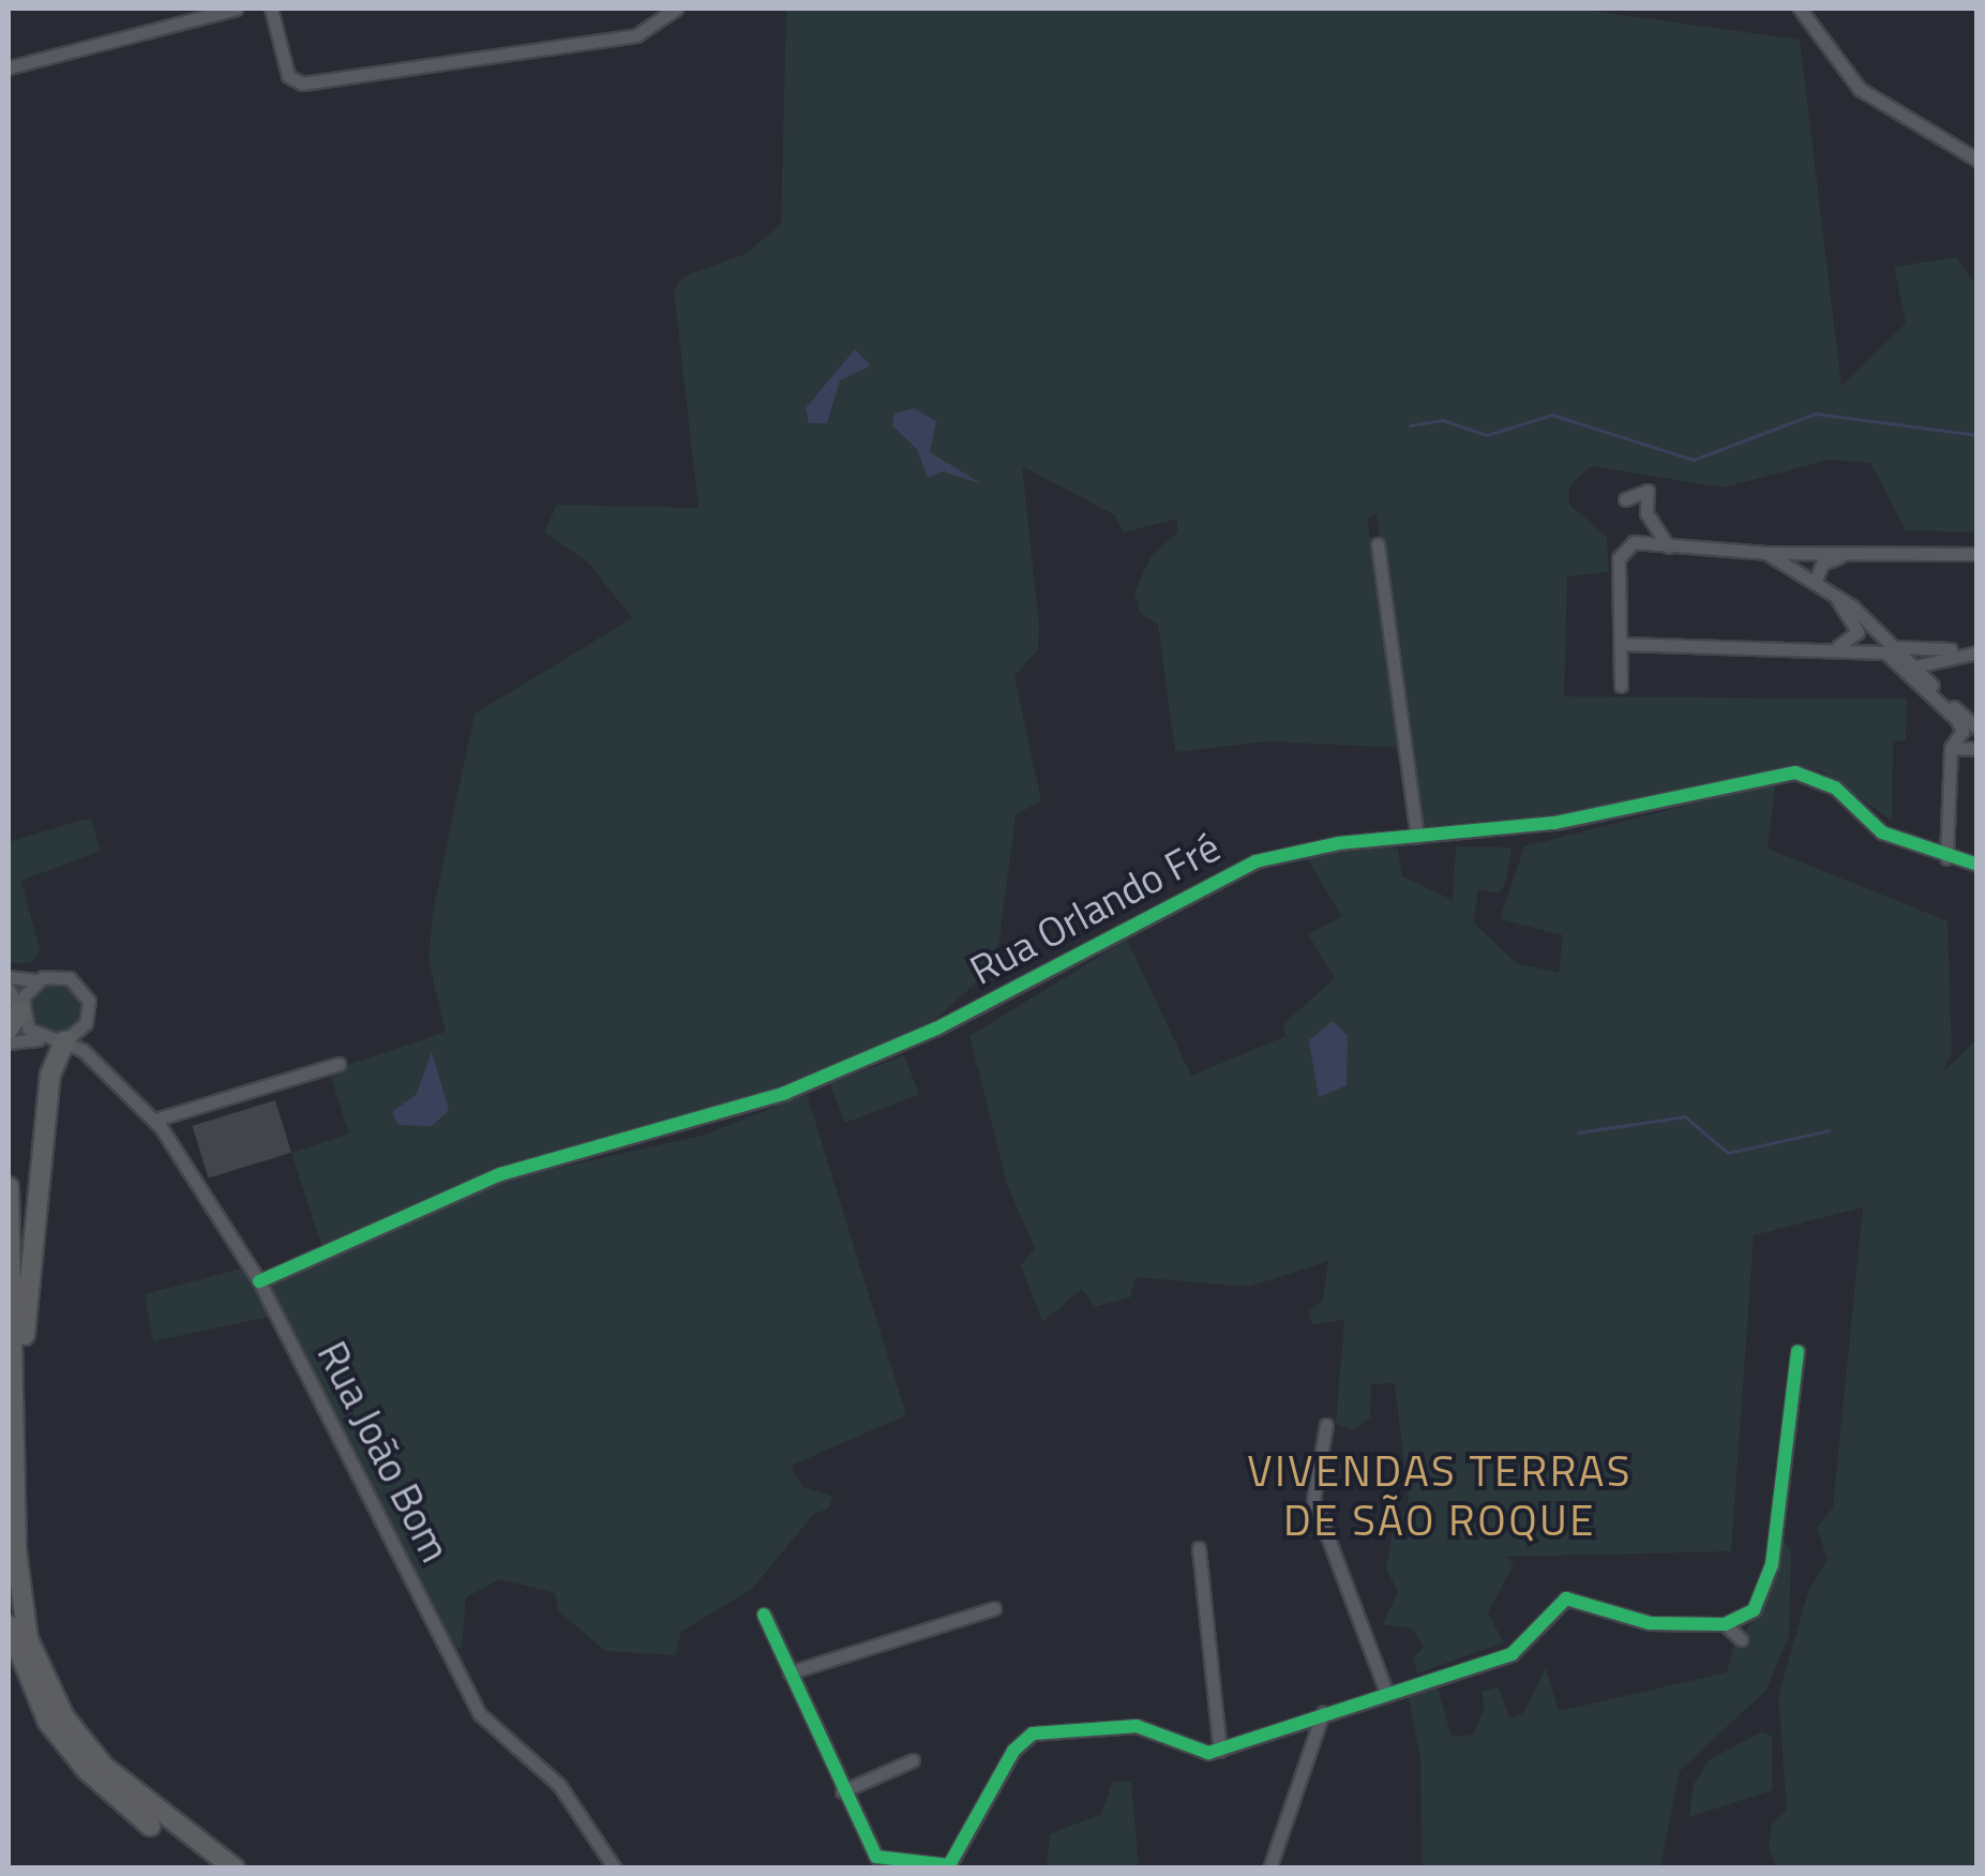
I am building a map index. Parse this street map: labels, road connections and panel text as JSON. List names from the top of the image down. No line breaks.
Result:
{"streets":{"street":["Rua Orlando Fré","Rua João Bom"]},"crossings":[["Rua Orlando Fré","Rua João Bom"]],"districts":["VIVENDAS TERRAS DE SÃO ROQUE"]}
